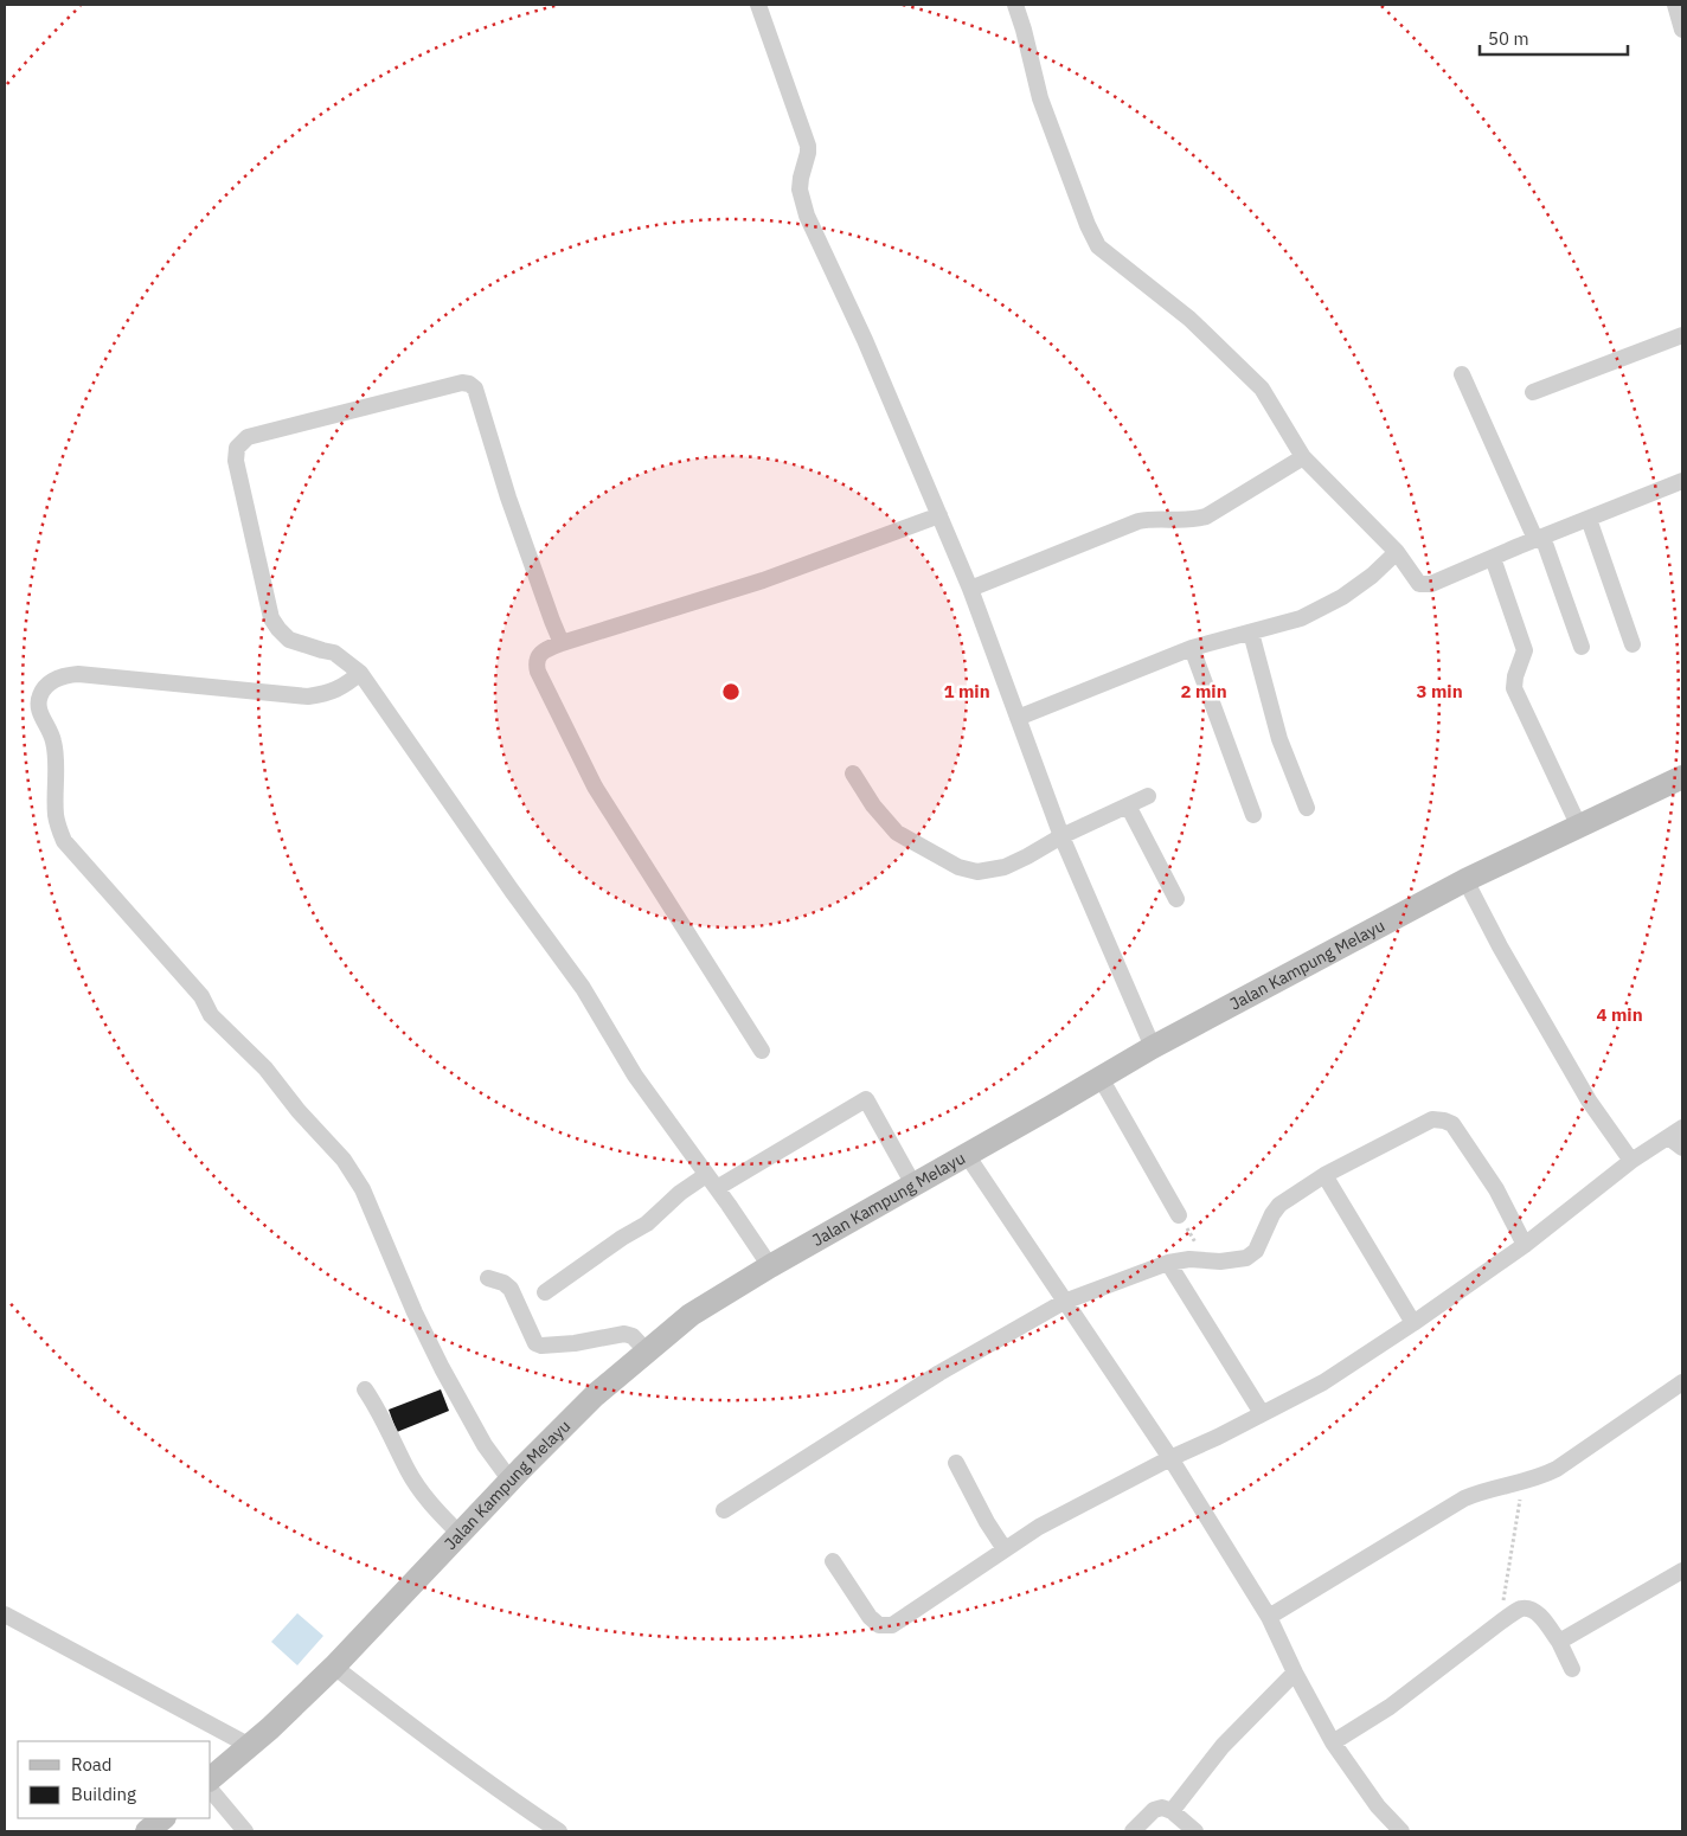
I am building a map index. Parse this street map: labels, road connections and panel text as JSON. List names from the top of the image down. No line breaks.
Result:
{"streets":{"main road":["Jalan Kampung Melayu"]},"legend":["Road","Building"],"scale_bar":"50 m","rings":["1 min","2 min","3 min","4 min"]}
